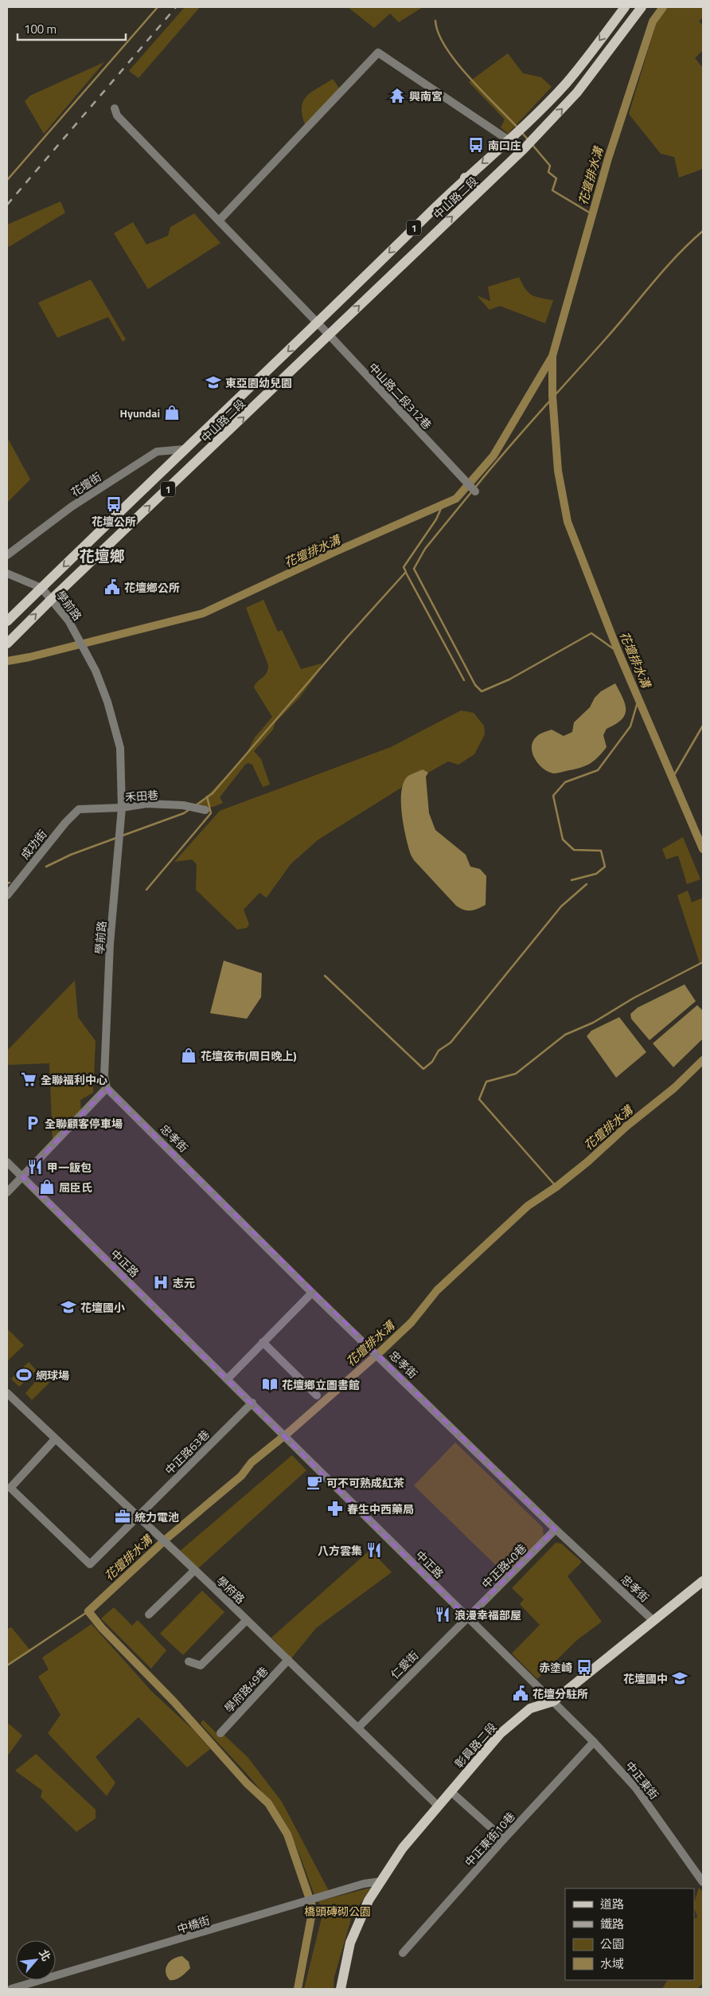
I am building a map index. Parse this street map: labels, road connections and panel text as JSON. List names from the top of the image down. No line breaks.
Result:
{"streets":{"main road":["中山路二段","1","彰員路二段"],"street":["中山路二段312巷","花壇街","學前路","禾田巷","成功街","忠孝街","中正路","中正路63巷","中正路40巷","學府路","仁愛街","學府路49巷","中正東街","中正東街10巷","中橋街"]},"crossings":[["中山路二段","1"],["中山路二段","中山路二段312巷"],["中山路二段","花壇街"],["中山路二段","學前路"],["學前路","禾田巷"],["學前路","忠孝街"],["禾田巷","成功街"],["忠孝街","中正路40巷"],["忠孝街","彰員路二段"],["中正路","中正路63巷"],["中正路","中正路40巷"],["中正路","仁愛街"],["中正路","彰員路二段"],["中正路","中正東街"],["中正路63巷","學府路"],["中正路40巷","仁愛街"],["學府路","仁愛街"],["學府路","學府路49巷"],["學府路","彰員路二段"],["彰員路二段","中正東街"],["彰員路二段","中橋街"],["中正東街","中正東街10巷"]],"districts":["花壇鄉"],"water":["花壇排水溝"],"parks":["橋頭磚砌公園"],"places":{"temple":["興南宮"],"bus stop":["南口庄","花壇公所","赤塗崎"],"school or university":["東亞園幼兒園","花壇國小","花壇國中"],"shop":["Hyundai","花壇夜市(周日晚上)","屈臣氏"],"public building":["花壇鄉公所","花壇分駐所"],"supermarket":["全聯福利中心"],"parking":["全聯顧客停車場"],"restaurant":["甲一飯包","八方雲集","浪漫幸福部屋"],"hospital":["志元"],"sports":["網球場"],"library":["花壇鄉立圖書館"],"cafe":["可不可熟成紅茶"],"pharmacy":["春生中西藥局"],"office":["統力電池"]},"legend":["道路","鐵路","公園","水域"],"scale_bar":"100 m","north":"top right"}
